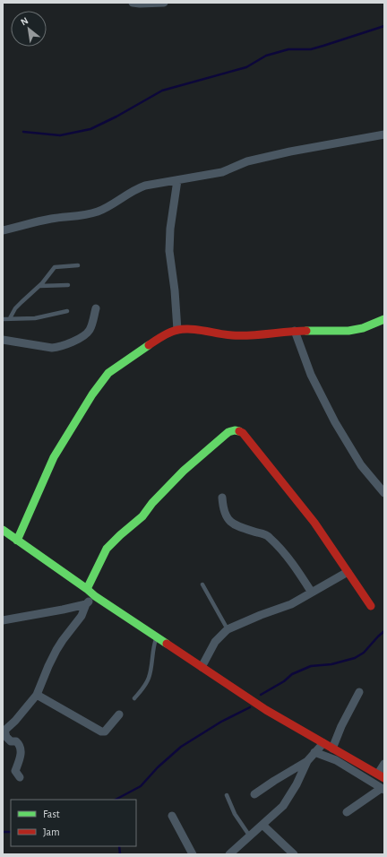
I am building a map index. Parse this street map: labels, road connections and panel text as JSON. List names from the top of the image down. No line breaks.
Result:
{"legend":["Fast","Jam"],"north":"top left"}
